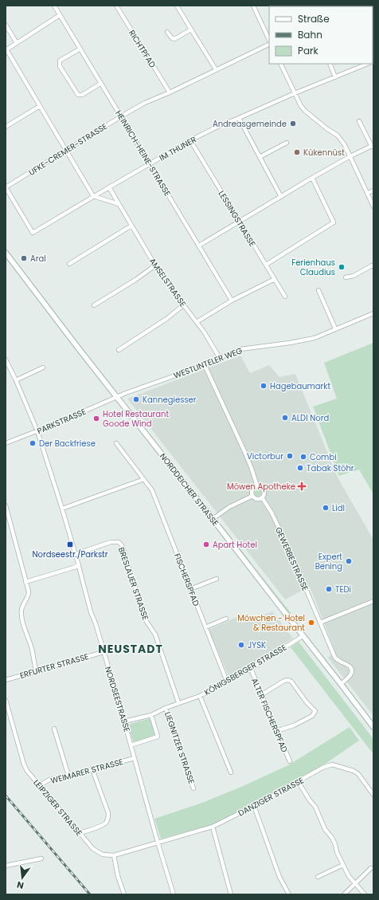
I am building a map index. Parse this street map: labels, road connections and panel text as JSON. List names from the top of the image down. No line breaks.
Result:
{"streets":{"main road":["NORDDEICHER STRASSE"],"street":["RICHTPFAD","IM THUNER","UFKE-CREMER-STRASSE","HEINRICH-HEINE-STRASSE","LESSINGSTRASSE","AMSELSTRASSE","WESTLINTELER WEG","PARKSTRASSE","GEWERBESTRASSE","FISCHERSPFAD","BRESLAUER STRASSE","ERFURTER STRASSE","KÖNIGSBERGER STRASSE","NORDSEESTRASSE","ALTER FISCHERSPFAD","LIEGNITZER STRASSE","WEIMARER STRASSE","DANZIGER STRASSE","LEIPZIGER STRASSE"]},"crossings":[["RICHTPFAD","UFKE-CREMER-STRASSE"],["IM THUNER","UFKE-CREMER-STRASSE"],["IM THUNER","HEINRICH-HEINE-STRASSE"],["IM THUNER","LESSINGSTRASSE"],["IM THUNER","AMSELSTRASSE"],["UFKE-CREMER-STRASSE","HEINRICH-HEINE-STRASSE"],["AMSELSTRASSE","WESTLINTELER WEG"],["WESTLINTELER WEG","PARKSTRASSE"],["WESTLINTELER WEG","NORDDEICHER STRASSE"],["WESTLINTELER WEG","GEWERBESTRASSE"],["PARKSTRASSE","NORDDEICHER STRASSE"],["PARKSTRASSE","NORDSEESTRASSE"],["NORDDEICHER STRASSE","GEWERBESTRASSE"],["NORDDEICHER STRASSE","KÖNIGSBERGER STRASSE"],["FISCHERSPFAD","KÖNIGSBERGER STRASSE"],["BRESLAUER STRASSE","KÖNIGSBERGER STRASSE"],["BRESLAUER STRASSE","NORDSEESTRASSE"],["ERFURTER STRASSE","NORDSEESTRASSE"],["KÖNIGSBERGER STRASSE","NORDSEESTRASSE"],["KÖNIGSBERGER STRASSE","ALTER FISCHERSPFAD"],["KÖNIGSBERGER STRASSE","LIEGNITZER STRASSE"],["NORDSEESTRASSE","WEIMARER STRASSE"],["NORDSEESTRASSE","DANZIGER STRASSE"],["NORDSEESTRASSE","LEIPZIGER STRASSE"],["WEIMARER STRASSE","LEIPZIGER STRASSE"],["DANZIGER STRASSE","LEIPZIGER STRASSE"]],"districts":["NEUSTADT"],"places":{"other":["Andreasgemeinde","Kükennüst","Aral","Ferienhaus Claudius","Hagebaumarkt","Kannegiesser","ALDI Nord","Hotel Restaurant Goode Wind","Der Backfriese","Victorbur","Combi","Tabak Stöhr","Lidl","Apart Hotel","Expert Bening","TEDi","Möwchen - Hotel & Restaurant","JYSK"],"health":["Möwen Apotheke"],"transit":["Nordseestr./Parkstr"]},"legend":["Straße","Bahn","Park"],"north":"bottom"}
